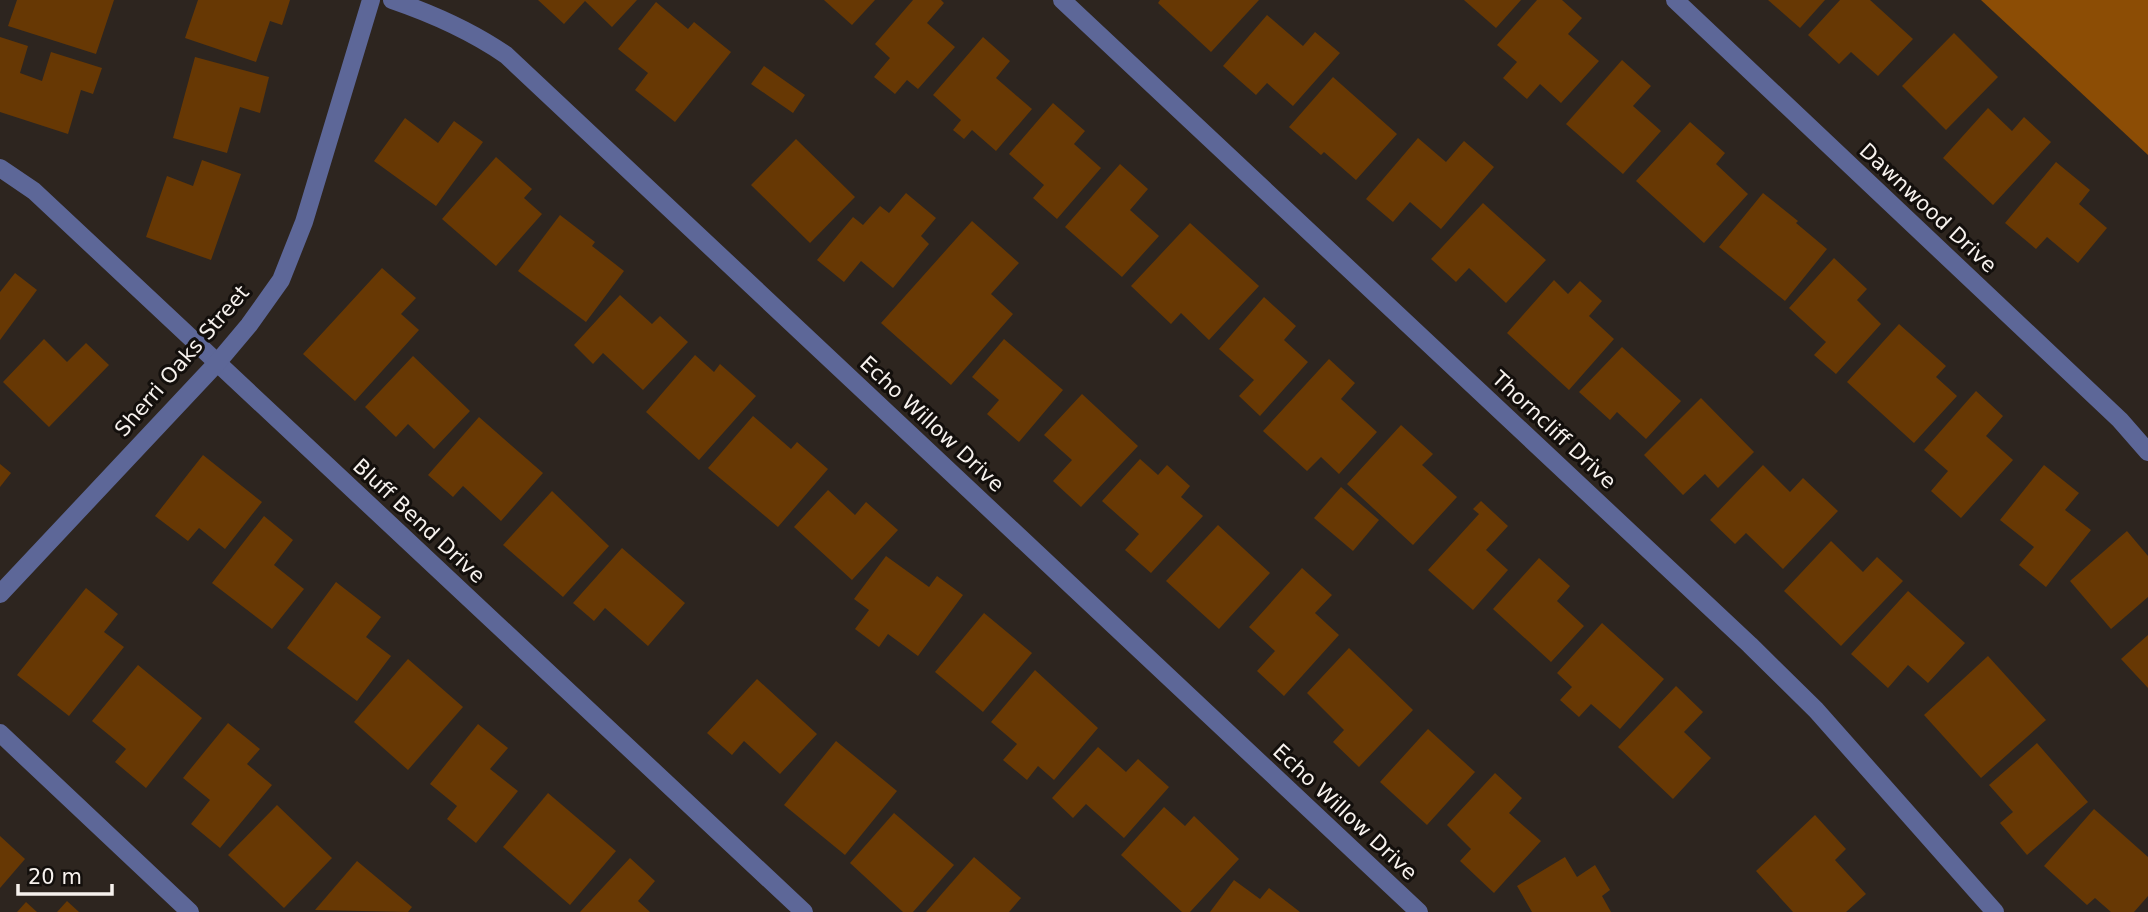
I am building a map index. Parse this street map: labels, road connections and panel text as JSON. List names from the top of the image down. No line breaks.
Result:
{"streets":{"street":["Dawnwood Drive","Sherri Oaks Street","Echo Willow Drive","Thorncliff Drive","Bluff Bend Drive"]},"crossings":[["Sherri Oaks Street","Bluff Bend Drive"]],"scale_bar":"20 m"}
